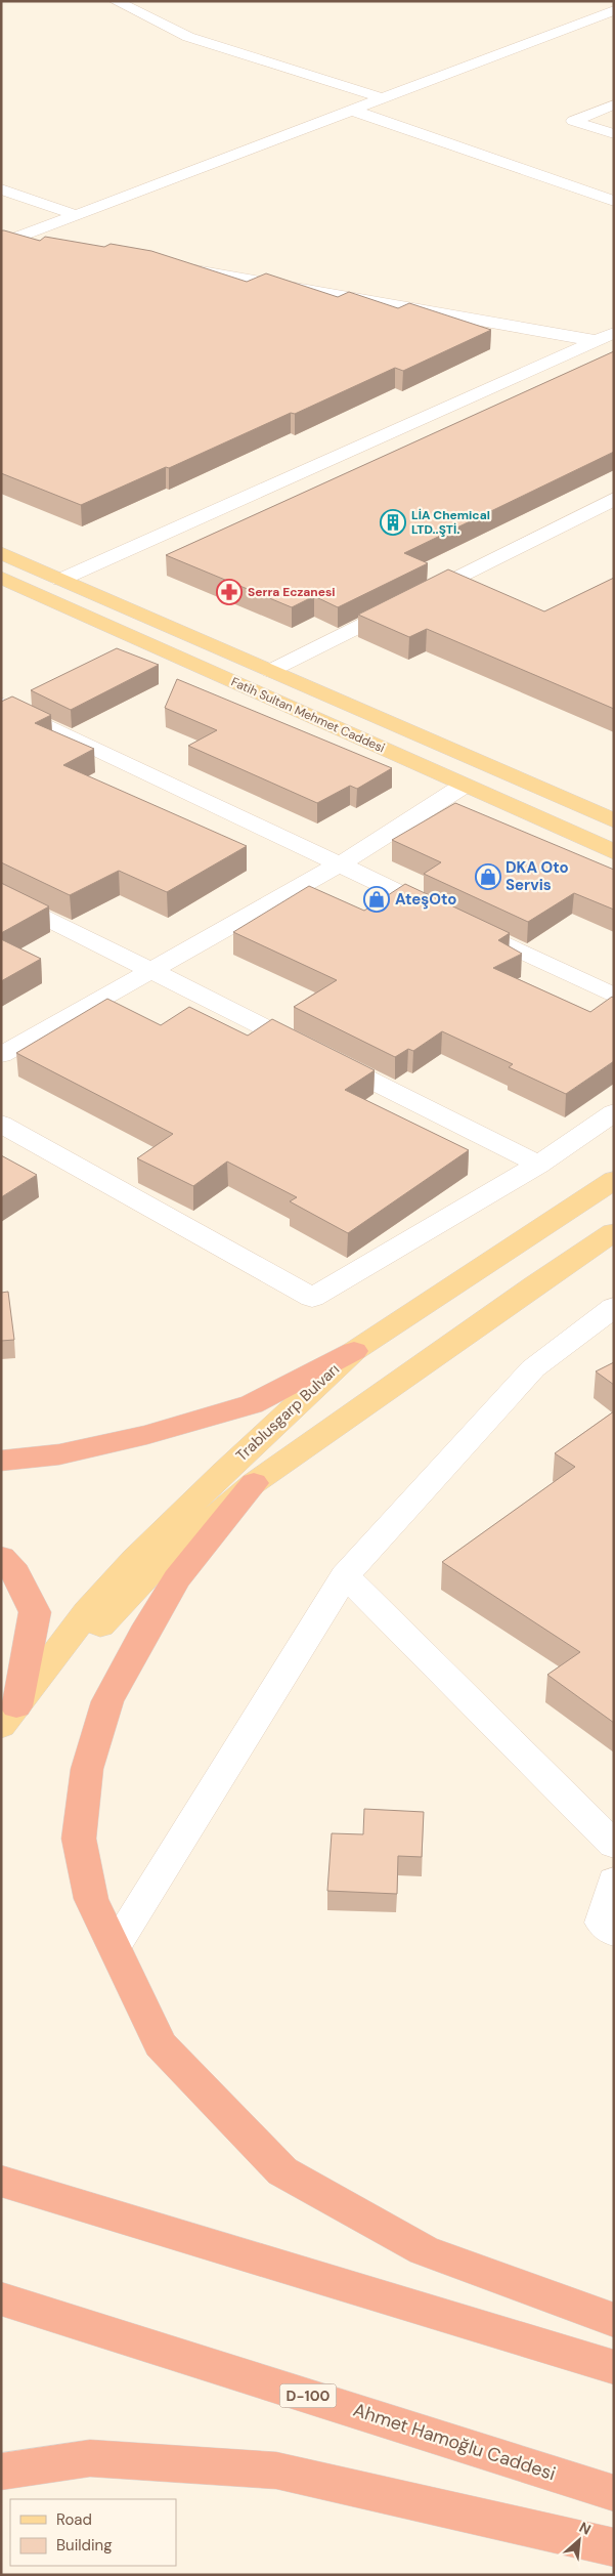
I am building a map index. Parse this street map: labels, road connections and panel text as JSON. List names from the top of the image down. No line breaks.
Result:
{"streets":{"highway":["D-100","Ahmet Hamoğlu Caddesi"],"main road":["Fatih Sultan Mehmet Caddesi","Trablusgarp Bulvarı"]},"places":{"building":["LİA Chemical LTD..ŞTİ."],"pharmacy":["Serra Eczanesi"],"shop":["DKA Oto Servis","AteşOto"]},"legend":["Road","Building"],"north":"top right"}
